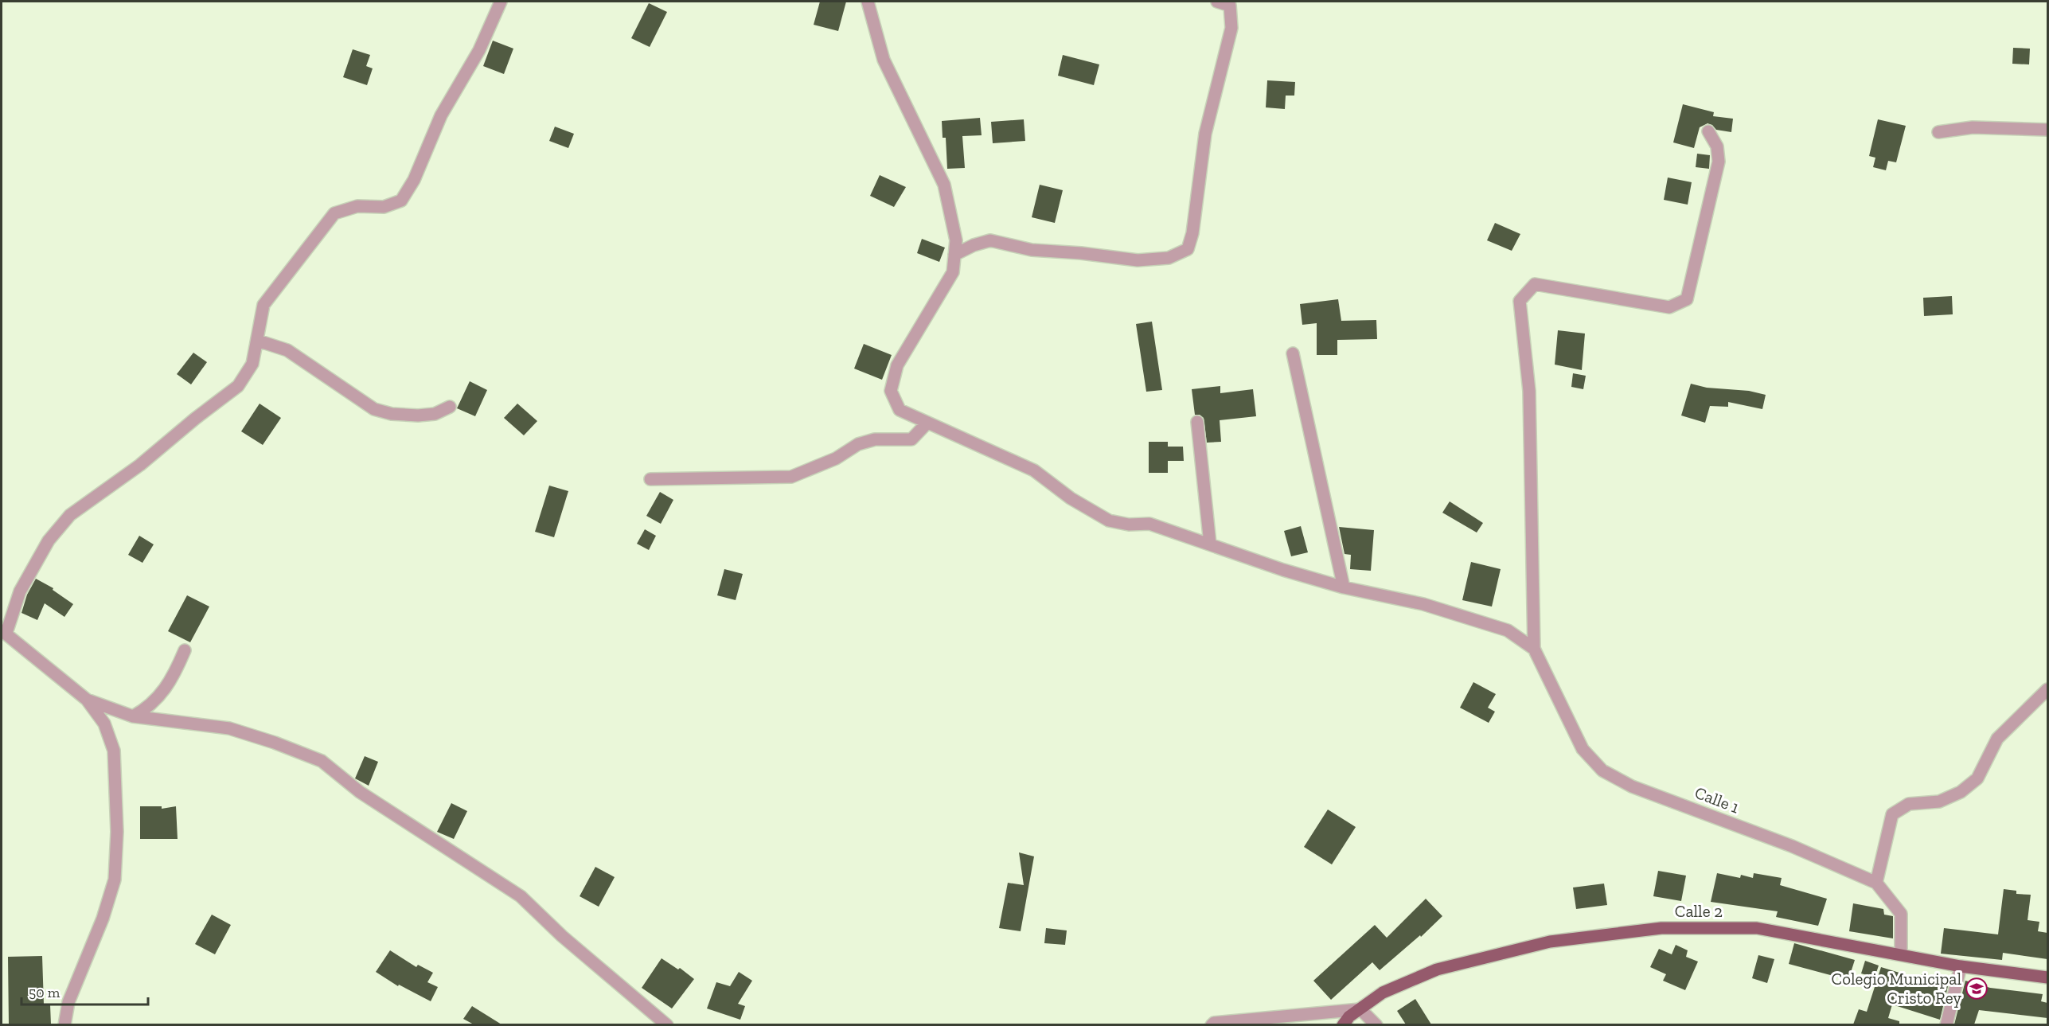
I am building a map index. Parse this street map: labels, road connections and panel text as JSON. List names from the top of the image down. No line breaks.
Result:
{"streets":{"main road":["Calle 2"],"street":["Calle 1"]},"crossings":[["Calle 1","Calle 2"]],"places":{"school or university":["Colegio Municipal Cristo Rey"]},"scale_bar":"50 m"}
